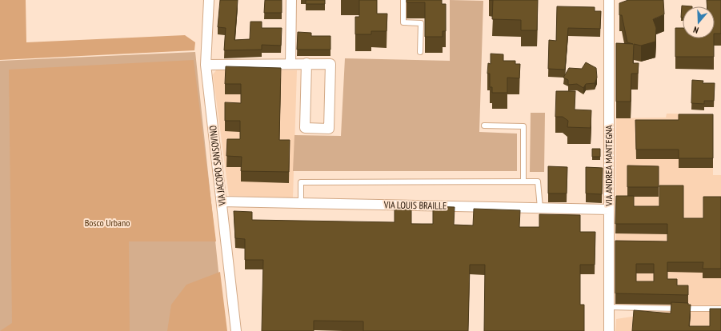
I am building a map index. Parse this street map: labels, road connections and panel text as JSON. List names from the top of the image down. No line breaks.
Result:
{"streets":{"street":["VIA JACOPO SANSOVINO","VIA ANDREA MANTEGNA","VIA LOUIS BRAILLE"]},"crossings":[["VIA JACOPO SANSOVINO","VIA LOUIS BRAILLE"],["VIA ANDREA MANTEGNA","VIA LOUIS BRAILLE"]],"parks":["Bosco Urbano"],"north":"bottom"}
